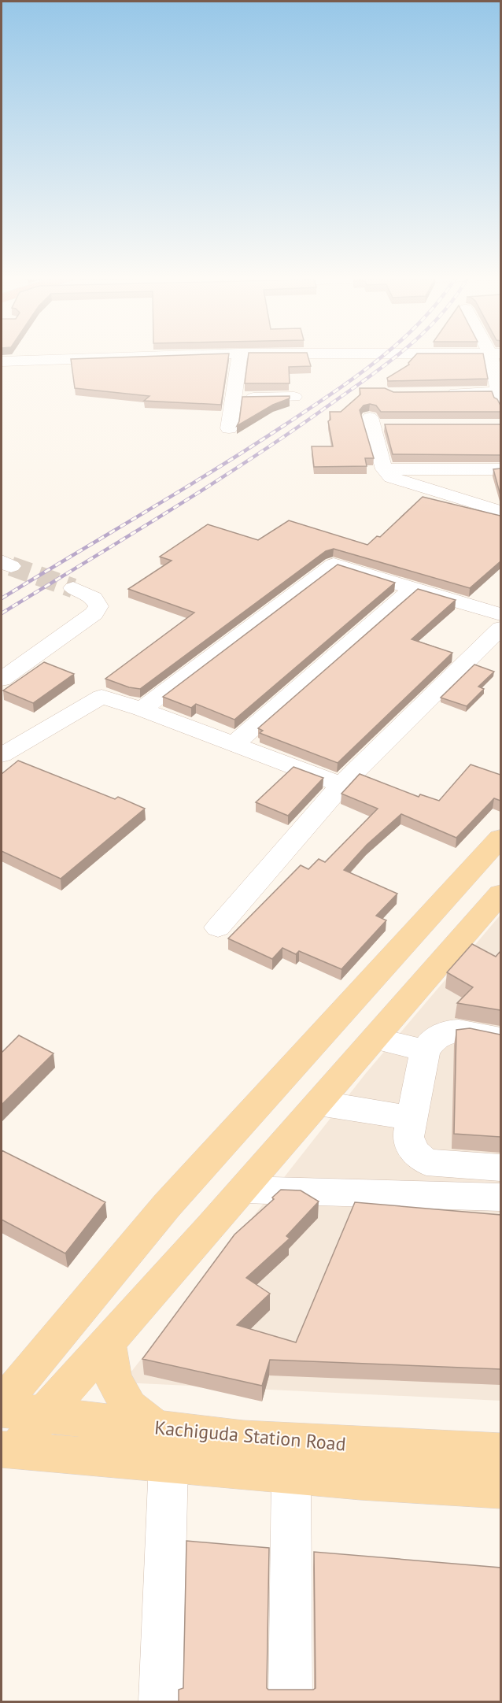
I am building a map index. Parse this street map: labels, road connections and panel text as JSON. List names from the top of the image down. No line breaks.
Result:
{"streets":{"main road":["Kachiguda Station Road"]}}
